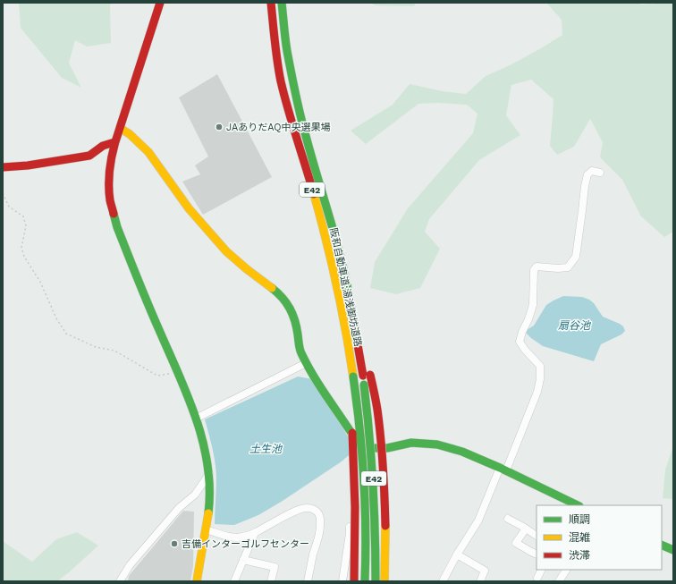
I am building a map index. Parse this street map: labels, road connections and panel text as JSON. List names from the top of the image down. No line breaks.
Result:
{"streets":{"main road":["E42","阪和自動車道;湯浅御坊道路"]},"crossings":[["E42","阪和自動車道;湯浅御坊道路"]],"water":["扇谷池","土生池"],"places":["JAありだAQ中央選果場","吉備インターゴルフセンター"],"legend":["順調","混雑","渋滞"]}
